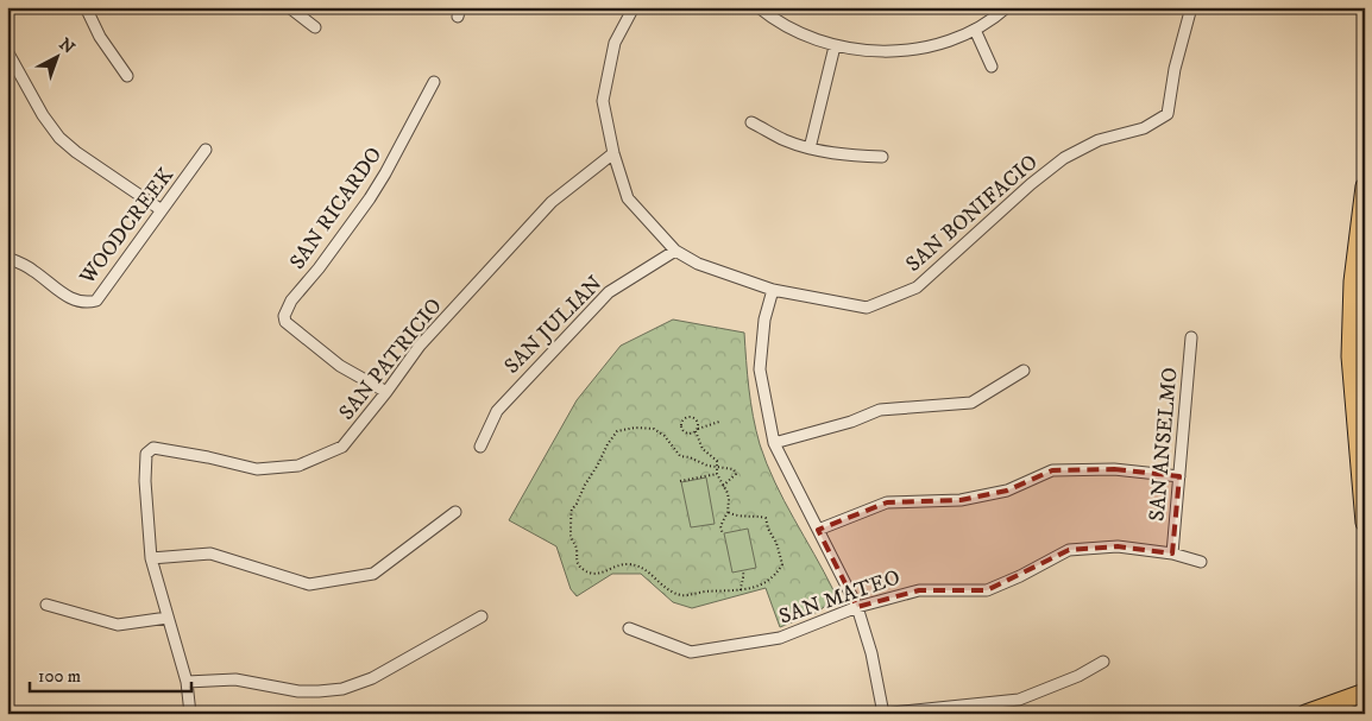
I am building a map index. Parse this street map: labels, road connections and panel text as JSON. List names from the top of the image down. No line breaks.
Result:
{"streets":{"street":["SAN RICARDO","SAN BONIFACIO","WOODCREEK","SAN JULIAN","SAN PATRICIO","SAN ANSELMO","SAN MATEO"]},"crossings":[["SAN RICARDO","SAN PATRICIO"],["SAN BONIFACIO","SAN JULIAN"],["SAN BONIFACIO","SAN PATRICIO"],["SAN ANSELMO","SAN MATEO"]],"scale_bar":"100 m","north":"top right"}
